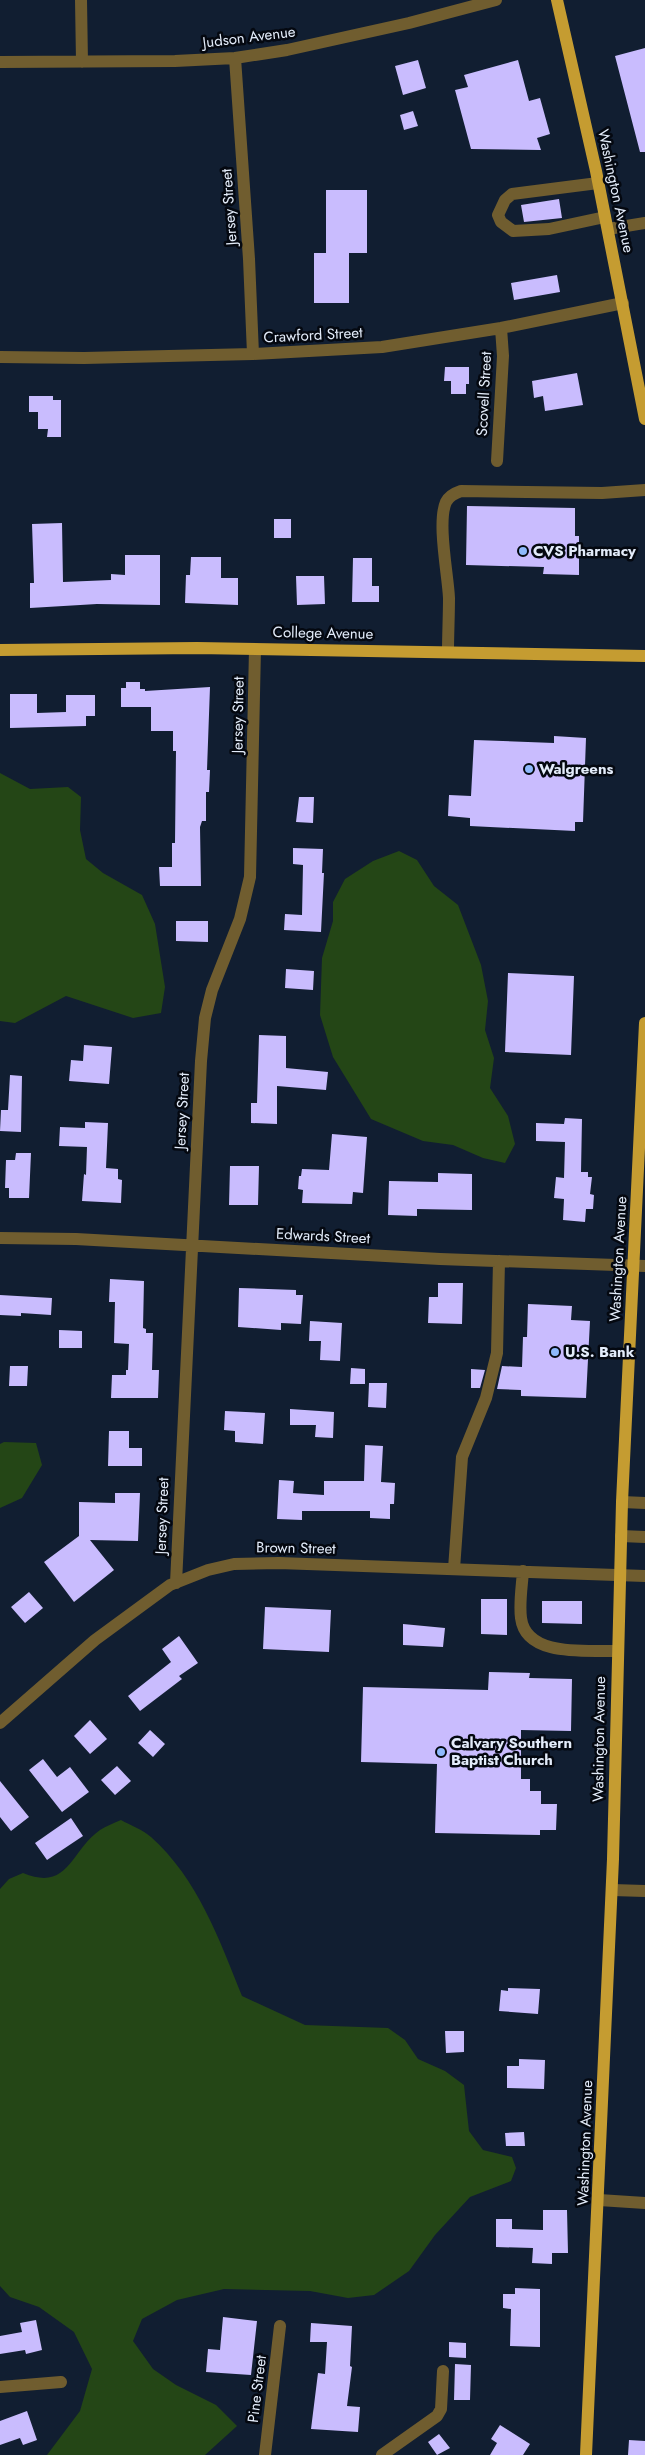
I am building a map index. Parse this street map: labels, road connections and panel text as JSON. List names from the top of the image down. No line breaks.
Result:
{"streets":{"main road":["Washington Avenue","College Avenue"],"street":["Judson Avenue","Jersey Street","Crawford Street","Scovell Street","Edwards Street","Brown Street","Pine Street"]},"crossings":[["Judson Avenue","Jersey Street"],["Washington Avenue","Crawford Street"],["Washington Avenue","Edwards Street"],["Washington Avenue","Brown Street"],["Jersey Street","Crawford Street"],["Jersey Street","College Avenue"],["Jersey Street","Edwards Street"],["Jersey Street","Brown Street"],["Crawford Street","Scovell Street"]],"places":["CVS Pharmacy","Walgreens","U.S. Bank","Calvary Southern Baptist Church"]}
